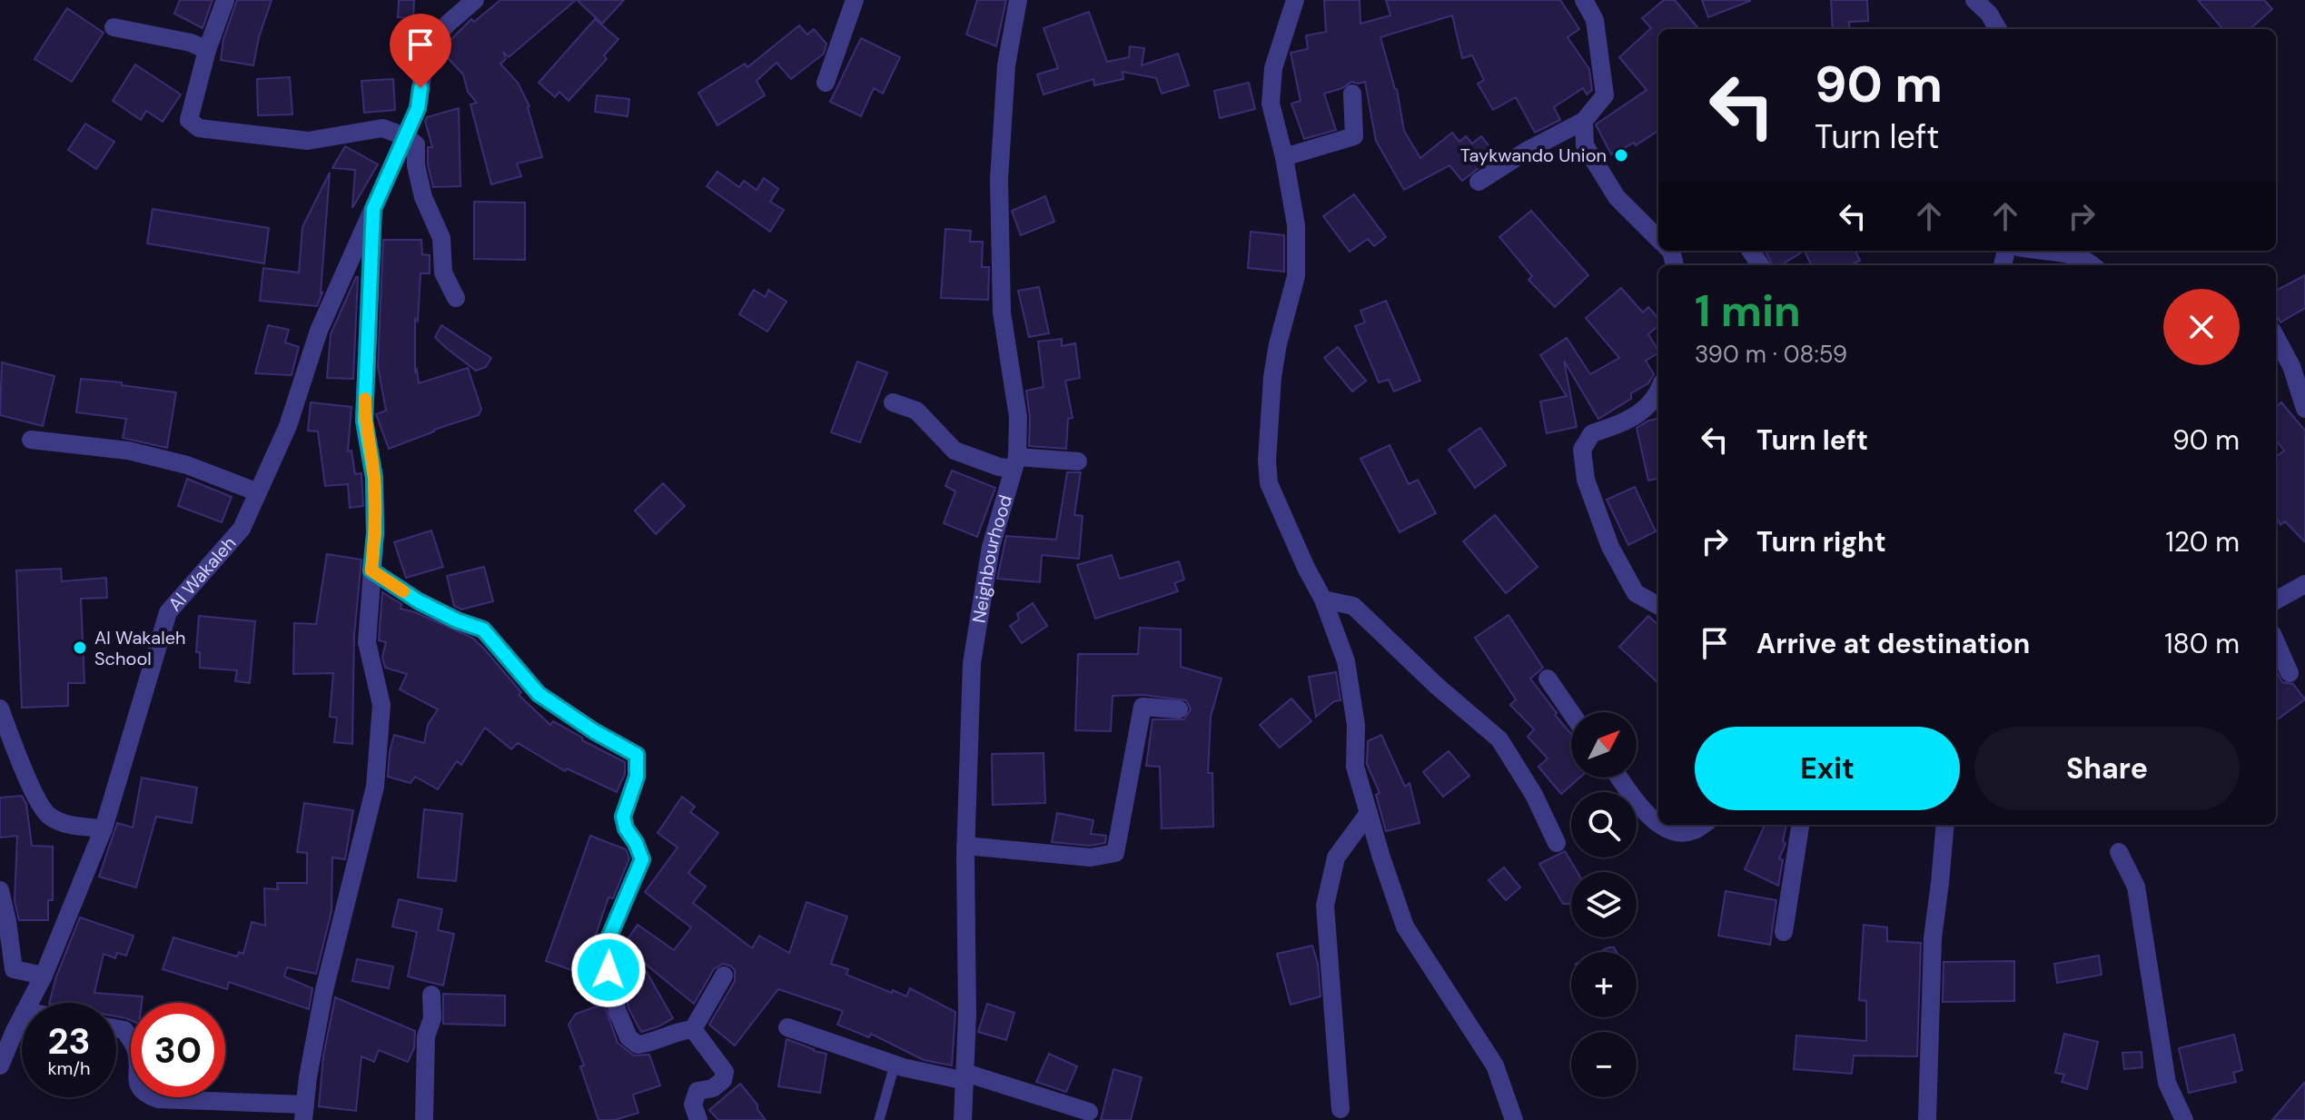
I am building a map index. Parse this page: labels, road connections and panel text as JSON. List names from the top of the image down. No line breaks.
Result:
{"streets":{"street":["Neighbourhood","Al Wakaleh"]},"places":["Taykwando Union","Al Wakaleh School"],"north":"top right","page":{"turn":["90 m","Turn left"],"heading":["1 min","390 m · 08:59"],"list":[{"name":"Turn left","value":"90 m"},{"name":"Turn right","value":"120 m"},{"name":"Arrive at destination","value":"180 m"}],"map_buttons":["+","−"],"buttons":["Exit","Share"],"speed":"23 km/h","limit":"30"}}
